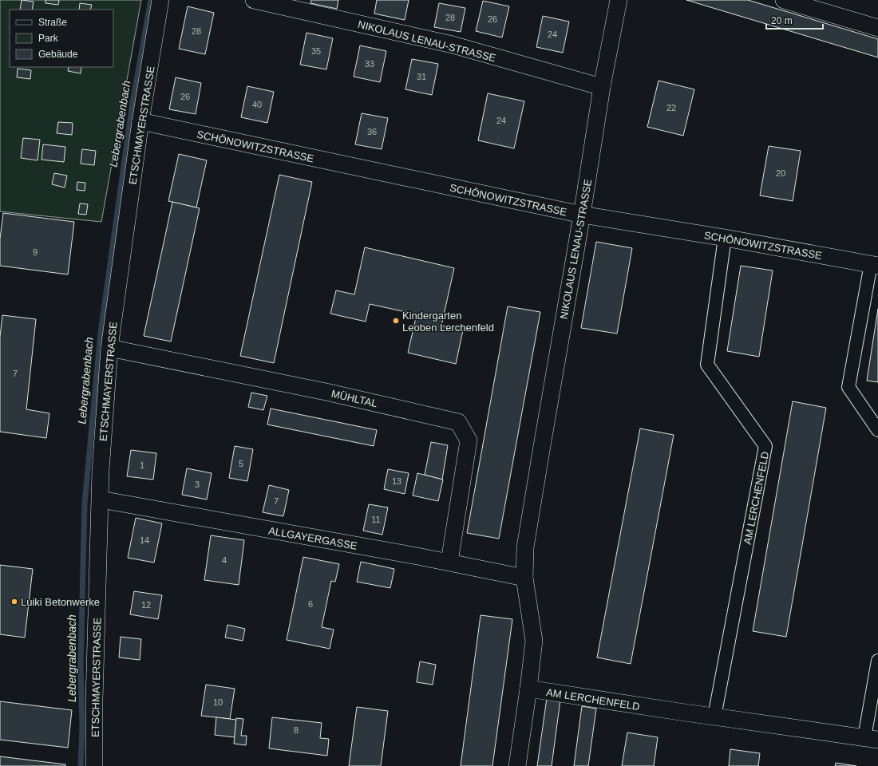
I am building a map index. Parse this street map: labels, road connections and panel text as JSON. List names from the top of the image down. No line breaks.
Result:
{"streets":{"street":["NIKOLAUS LENAU-STRASSE","ETSCHMAYERSTRASSE","SCHÖNOWITZSTRASSE","MÜHLTAL","AM LERCHENFELD","ALLGAYERGASSE"]},"crossings":[["NIKOLAUS LENAU-STRASSE","SCHÖNOWITZSTRASSE"],["NIKOLAUS LENAU-STRASSE","AM LERCHENFELD"],["NIKOLAUS LENAU-STRASSE","ALLGAYERGASSE"],["ETSCHMAYERSTRASSE","SCHÖNOWITZSTRASSE"],["ETSCHMAYERSTRASSE","MÜHLTAL"],["ETSCHMAYERSTRASSE","ALLGAYERGASSE"],["SCHÖNOWITZSTRASSE","AM LERCHENFELD"],["MÜHLTAL","ALLGAYERGASSE"]],"water":["Lebergrabenbach"],"places":["Kindergarten Leoben Lerchenfeld","Luiki Betonwerke"],"house_numbers":["28","26","28","24","35","33","31","26","40","22","24","36","20","9","7","5","1","13","3","7","11","14","4","6","12","10","8"],"legend":["Straße","Park","Gebäude"],"scale_bar":"20 m"}
